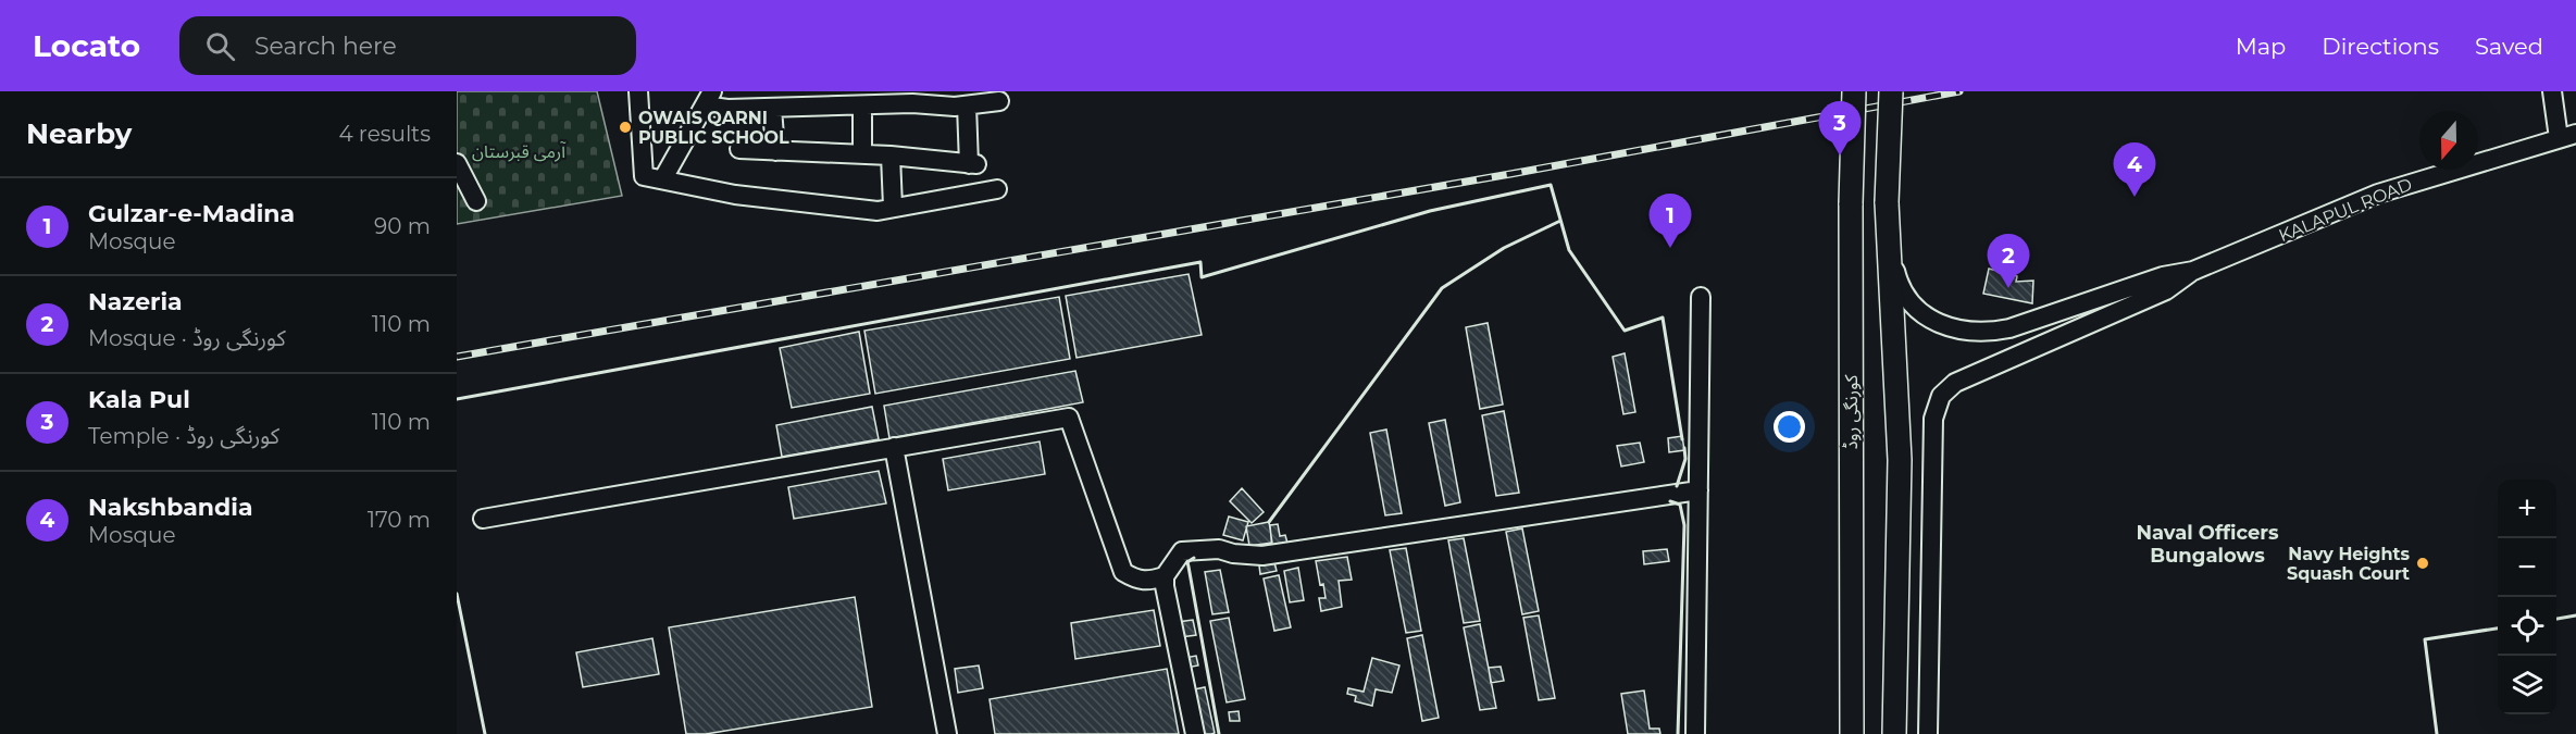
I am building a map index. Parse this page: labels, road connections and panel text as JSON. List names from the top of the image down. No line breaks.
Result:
{"streets":{"main road":["کورنگی روڈ"],"street":["KALAPUL ROAD"]},"districts":["Naval Officers Bungalows"],"parks":["آرمی قبرستان"],"places":["OWAIS QARNI PUBLIC SCHOOL","Navy Heights Squash Court"],"north":"bottom","page":{"header":"Locato","search":"Search here","nav":["Map","Directions","Saved"],"heading":["Nearby","4 results"],"pins":["3","4","1","2"],"list":[{"mark":"1","name":"Gulzar-e-Madina","note":"Mosque","value":"90 m"},{"mark":"2","name":"Nazeria","note":"Mosque · کورنگی روڈ","value":"110 m"},{"mark":"3","name":"Kala Pul","note":"Temple · کورنگی روڈ","value":"110 m"},{"mark":"4","name":"Nakshbandia","note":"Mosque","value":"170 m"}],"map_buttons":["+","−"]}}
